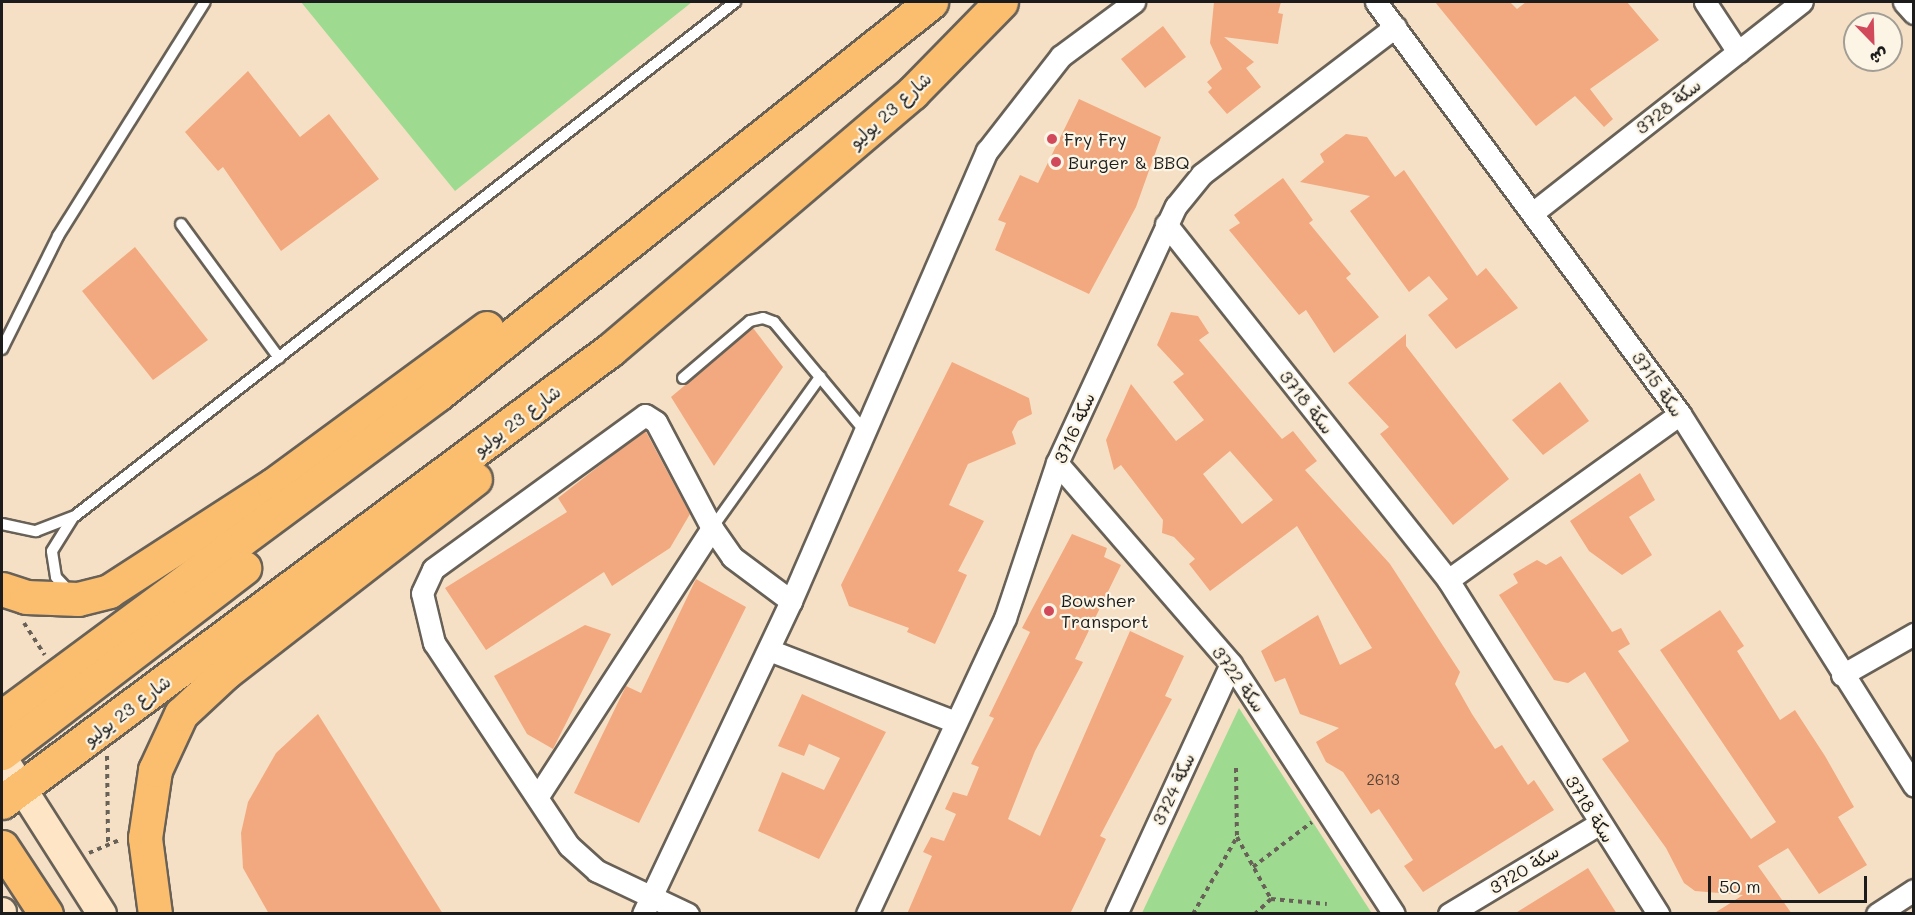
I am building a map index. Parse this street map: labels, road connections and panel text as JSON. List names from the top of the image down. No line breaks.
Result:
{"streets":{"main road":["شارع 23 يوليو"],"street":["سكة 3728","سكة 3715","سكة 3718","سكة 3716","سكة 3722","سكة 3724","سكة 3720"]},"crossings":[["سكة 3728","سكة 3715"],["سكة 3715","سكة 3716"],["سكة 3718","سكة 3716"],["سكة 3718","سكة 3720"],["سكة 3716","سكة 3722"],["سكة 3722","سكة 3724"]],"places":["Fry Fry","Burger & BBQ","Bowsher Transport"],"house_numbers":["2613"],"scale_bar":"50 m","north":"bottom right"}
